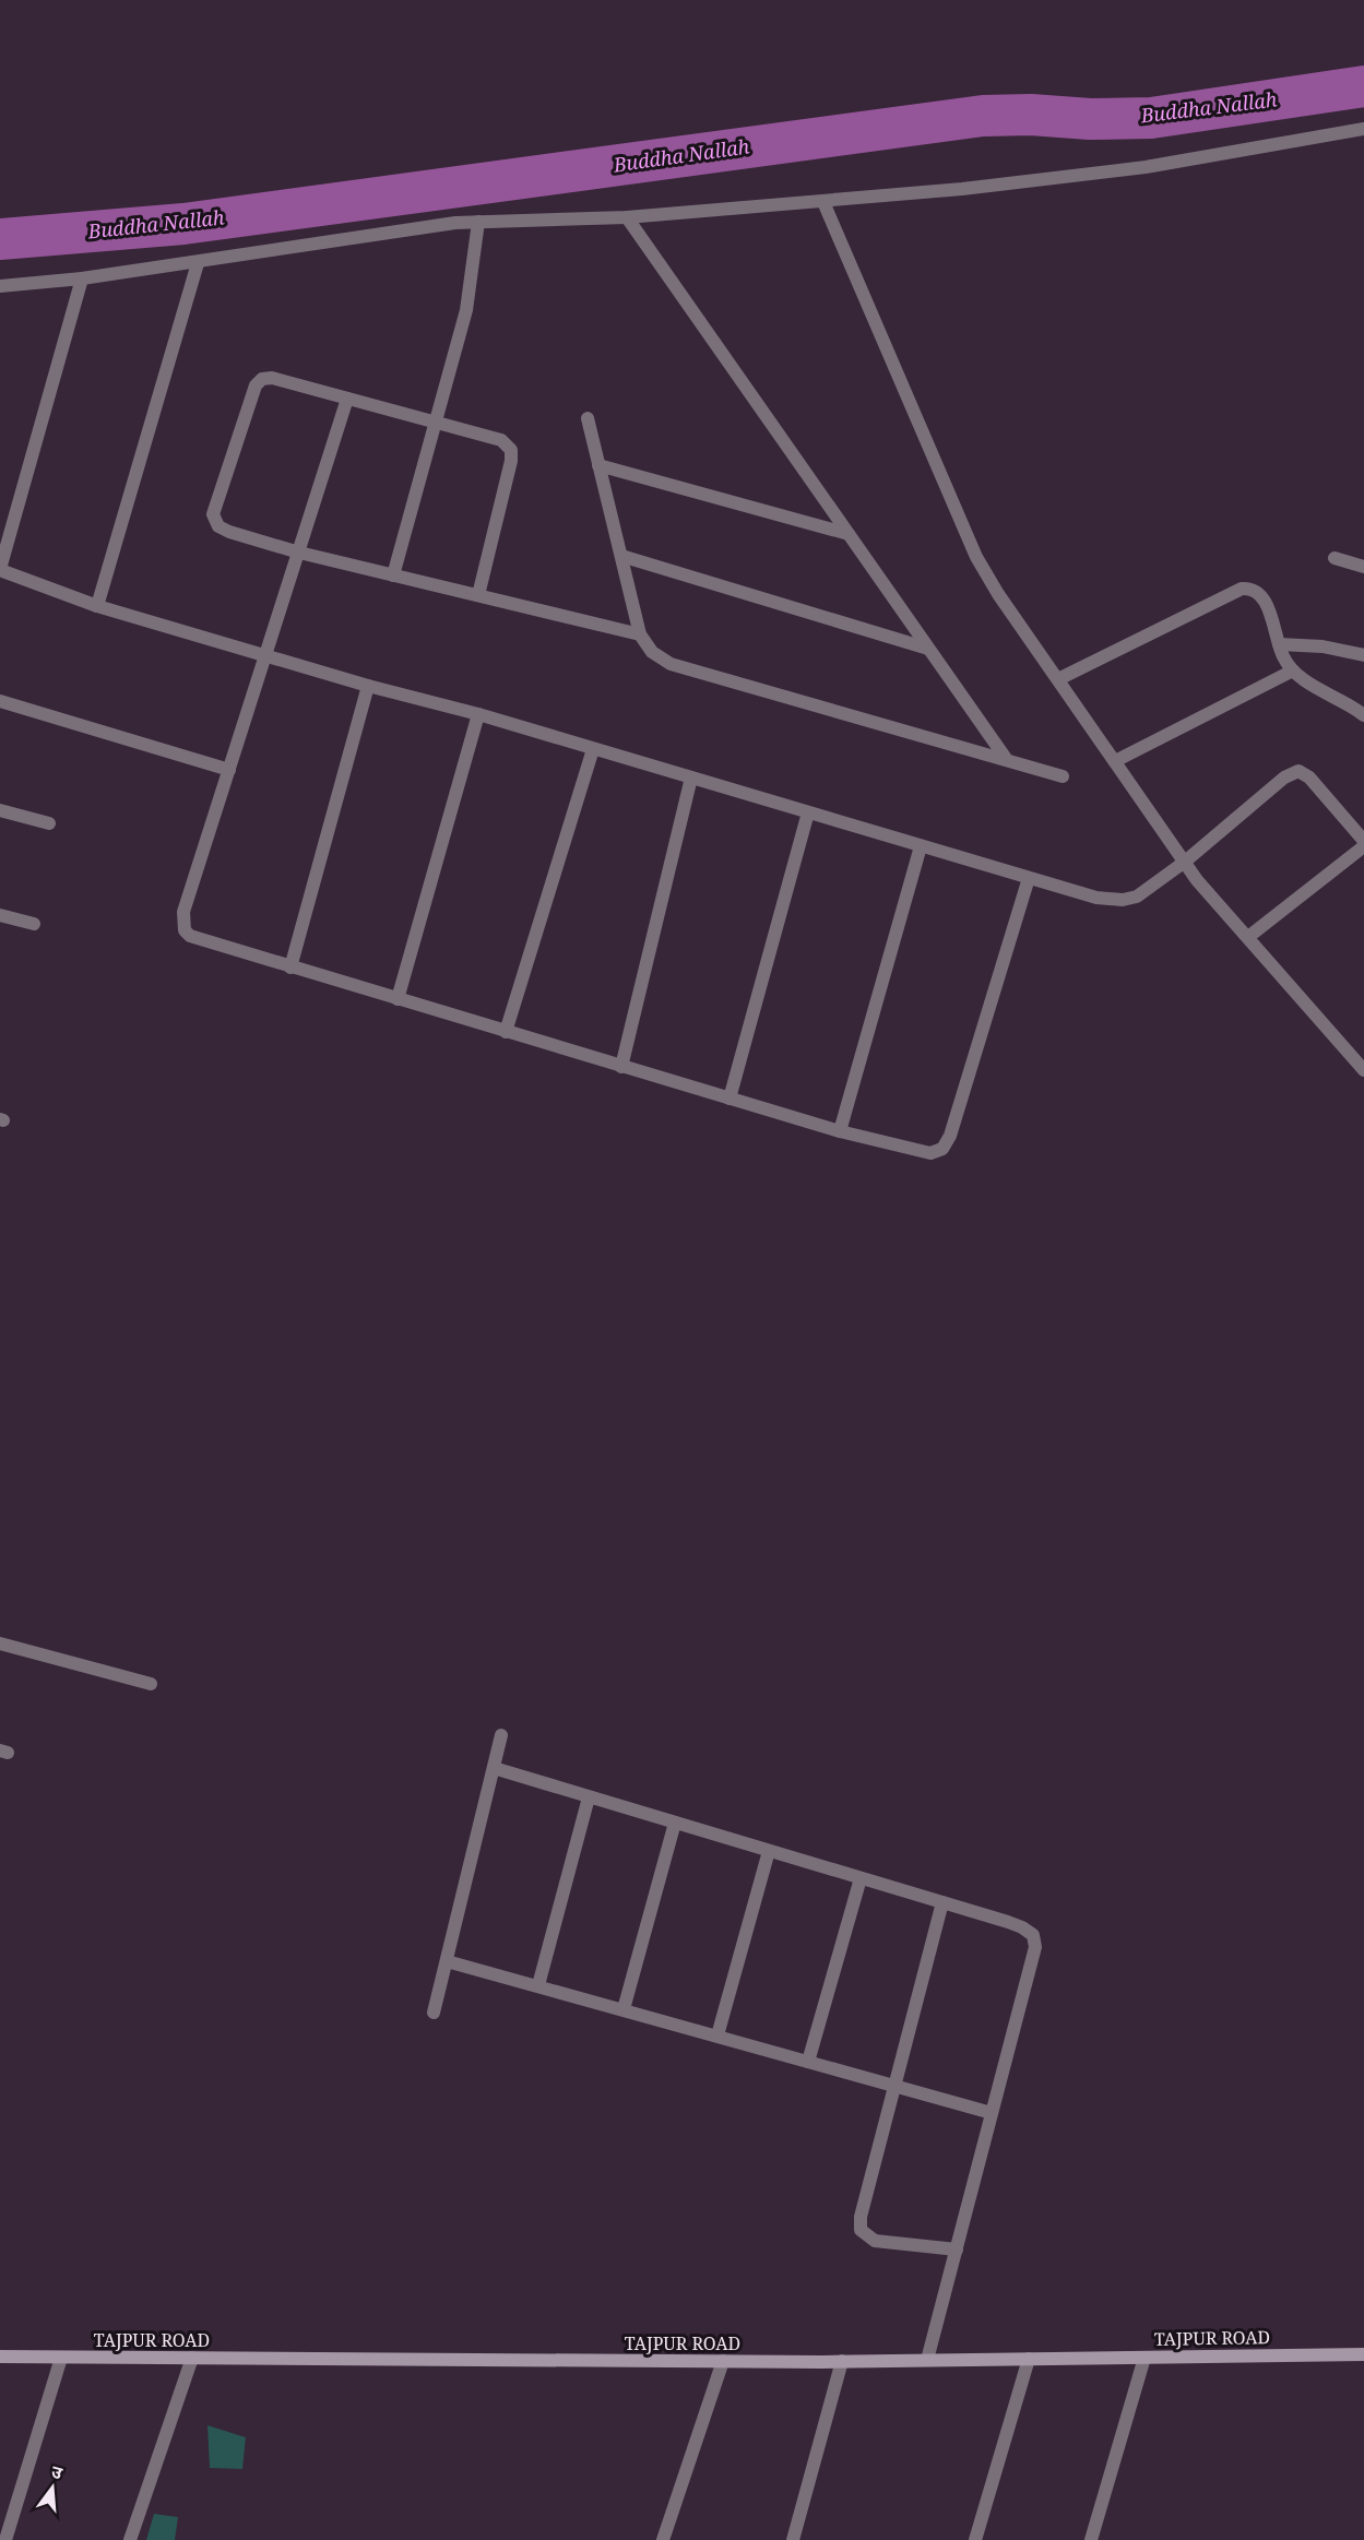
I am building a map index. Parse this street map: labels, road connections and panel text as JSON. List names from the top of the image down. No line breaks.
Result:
{"streets":{"main road":["TAJPUR ROAD"]},"water":["Buddha Nallah"],"north":"top"}
